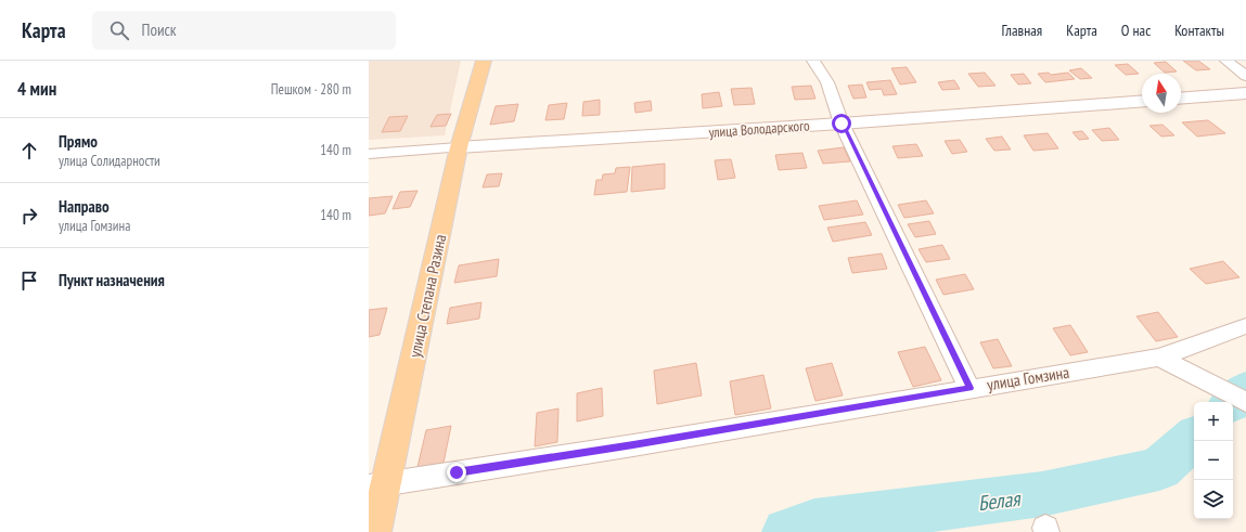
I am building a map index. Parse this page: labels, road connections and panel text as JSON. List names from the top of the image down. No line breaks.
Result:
{"streets":{"main road":["улица Володарского","улица Степана Разина"],"street":["улица Гомзина"]},"crossings":[["улица Володарского","улица Степана Разина"],["улица Степана Разина","улица Гомзина"]],"water":["Белая"],"north":"top","page":{"header":"Карта","search":"Поиск","nav":["Главная","Карта","О нас","Контакты"],"heading":["4 мин","Пешком · 280 m"],"list":[["Прямо","улица Солидарности","140 m"],["Направо","улица Гомзина","140 m"],"Пункт назначения"],"map_buttons":["+","−"]}}
